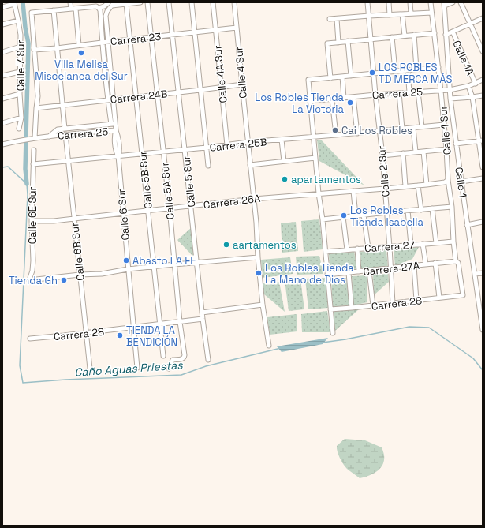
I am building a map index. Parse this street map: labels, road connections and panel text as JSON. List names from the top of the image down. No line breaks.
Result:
{"streets":{"street":["Carrera 23","Calle 1A","Calle 7 Sur","Calle 4 Sur","Calle 4A Sur","Carrera 25","Carrera 24B","Calle 1 Sur","Carrera 25B","Calle 2 Sur","Calle 5B Sur","Calle 5 Sur","Calle 1","Calle 5A Sur","Carrera 26A","Calle 6 Sur","Calle 6E Sur","Carrera 27","Calle 6B Sur","Carrera 27A","Carrera 28"]},"crossings":[["Carrera 23","Calle 4 Sur"],["Carrera 23","Calle 4A Sur"],["Carrera 23","Calle 5B Sur"],["Carrera 23","Calle 5 Sur"],["Carrera 23","Calle 5A Sur"],["Carrera 23","Calle 6 Sur"],["Calle 1A","Carrera 25"],["Calle 1A","Calle 1"],["Calle 4 Sur","Carrera 24B"],["Calle 4 Sur","Carrera 25B"],["Calle 4 Sur","Carrera 26A"],["Calle 4A Sur","Carrera 24B"],["Calle 4A Sur","Carrera 25B"],["Carrera 25","Calle 1 Sur"],["Carrera 25","Calle 2 Sur"],["Carrera 25","Calle 1"],["Carrera 25","Calle 6 Sur"],["Carrera 25","Calle 6B Sur"],["Carrera 24B","Calle 5B Sur"],["Carrera 24B","Calle 5 Sur"],["Carrera 24B","Calle 5A Sur"],["Carrera 24B","Calle 6 Sur"],["Calle 1 Sur","Carrera 25B"],["Calle 1 Sur","Calle 1"],["Calle 1 Sur","Carrera 26A"],["Calle 1 Sur","Carrera 27"],["Calle 1 Sur","Carrera 27A"],["Calle 1 Sur","Carrera 28"],["Carrera 25B","Calle 2 Sur"],["Carrera 25B","Calle 5B Sur"],["Carrera 25B","Calle 5 Sur"],["Carrera 25B","Calle 5A Sur"],["Carrera 25B","Calle 6 Sur"],["Carrera 25B","Calle 6E Sur"],["Carrera 25B","Calle 6B Sur"],["Calle 2 Sur","Carrera 26A"],["Calle 2 Sur","Carrera 27"],["Calle 2 Sur","Carrera 27A"],["Calle 2 Sur","Carrera 28"],["Calle 5B Sur","Carrera 26A"],["Calle 5B Sur","Carrera 28"],["Calle 5 Sur","Carrera 26A"],["Calle 5 Sur","Carrera 28"],["Calle 5A Sur","Carrera 26A"],["Calle 5A Sur","Carrera 28"],["Carrera 26A","Calle 6 Sur"],["Carrera 26A","Calle 6E Sur"],["Carrera 26A","Calle 6B Sur"],["Calle 6 Sur","Carrera 28"],["Calle 6E Sur","Calle 6B Sur"],["Calle 6B Sur","Carrera 28"]],"water":["Caño Aguas Priestas"],"places":["Villa Melisa Miscelanea del Sur","LOS ROBLES TD MERCA MÁS","Los Robles Tienda La Victoria","Cai Los Robles","apartamentos","Los Robles Tienda Isabella","aartamentos","Abasto LA FE","Los Robles Tienda La Mano de Dios","Tienda Gh","TIENDA LA BENDICIÓN"]}
